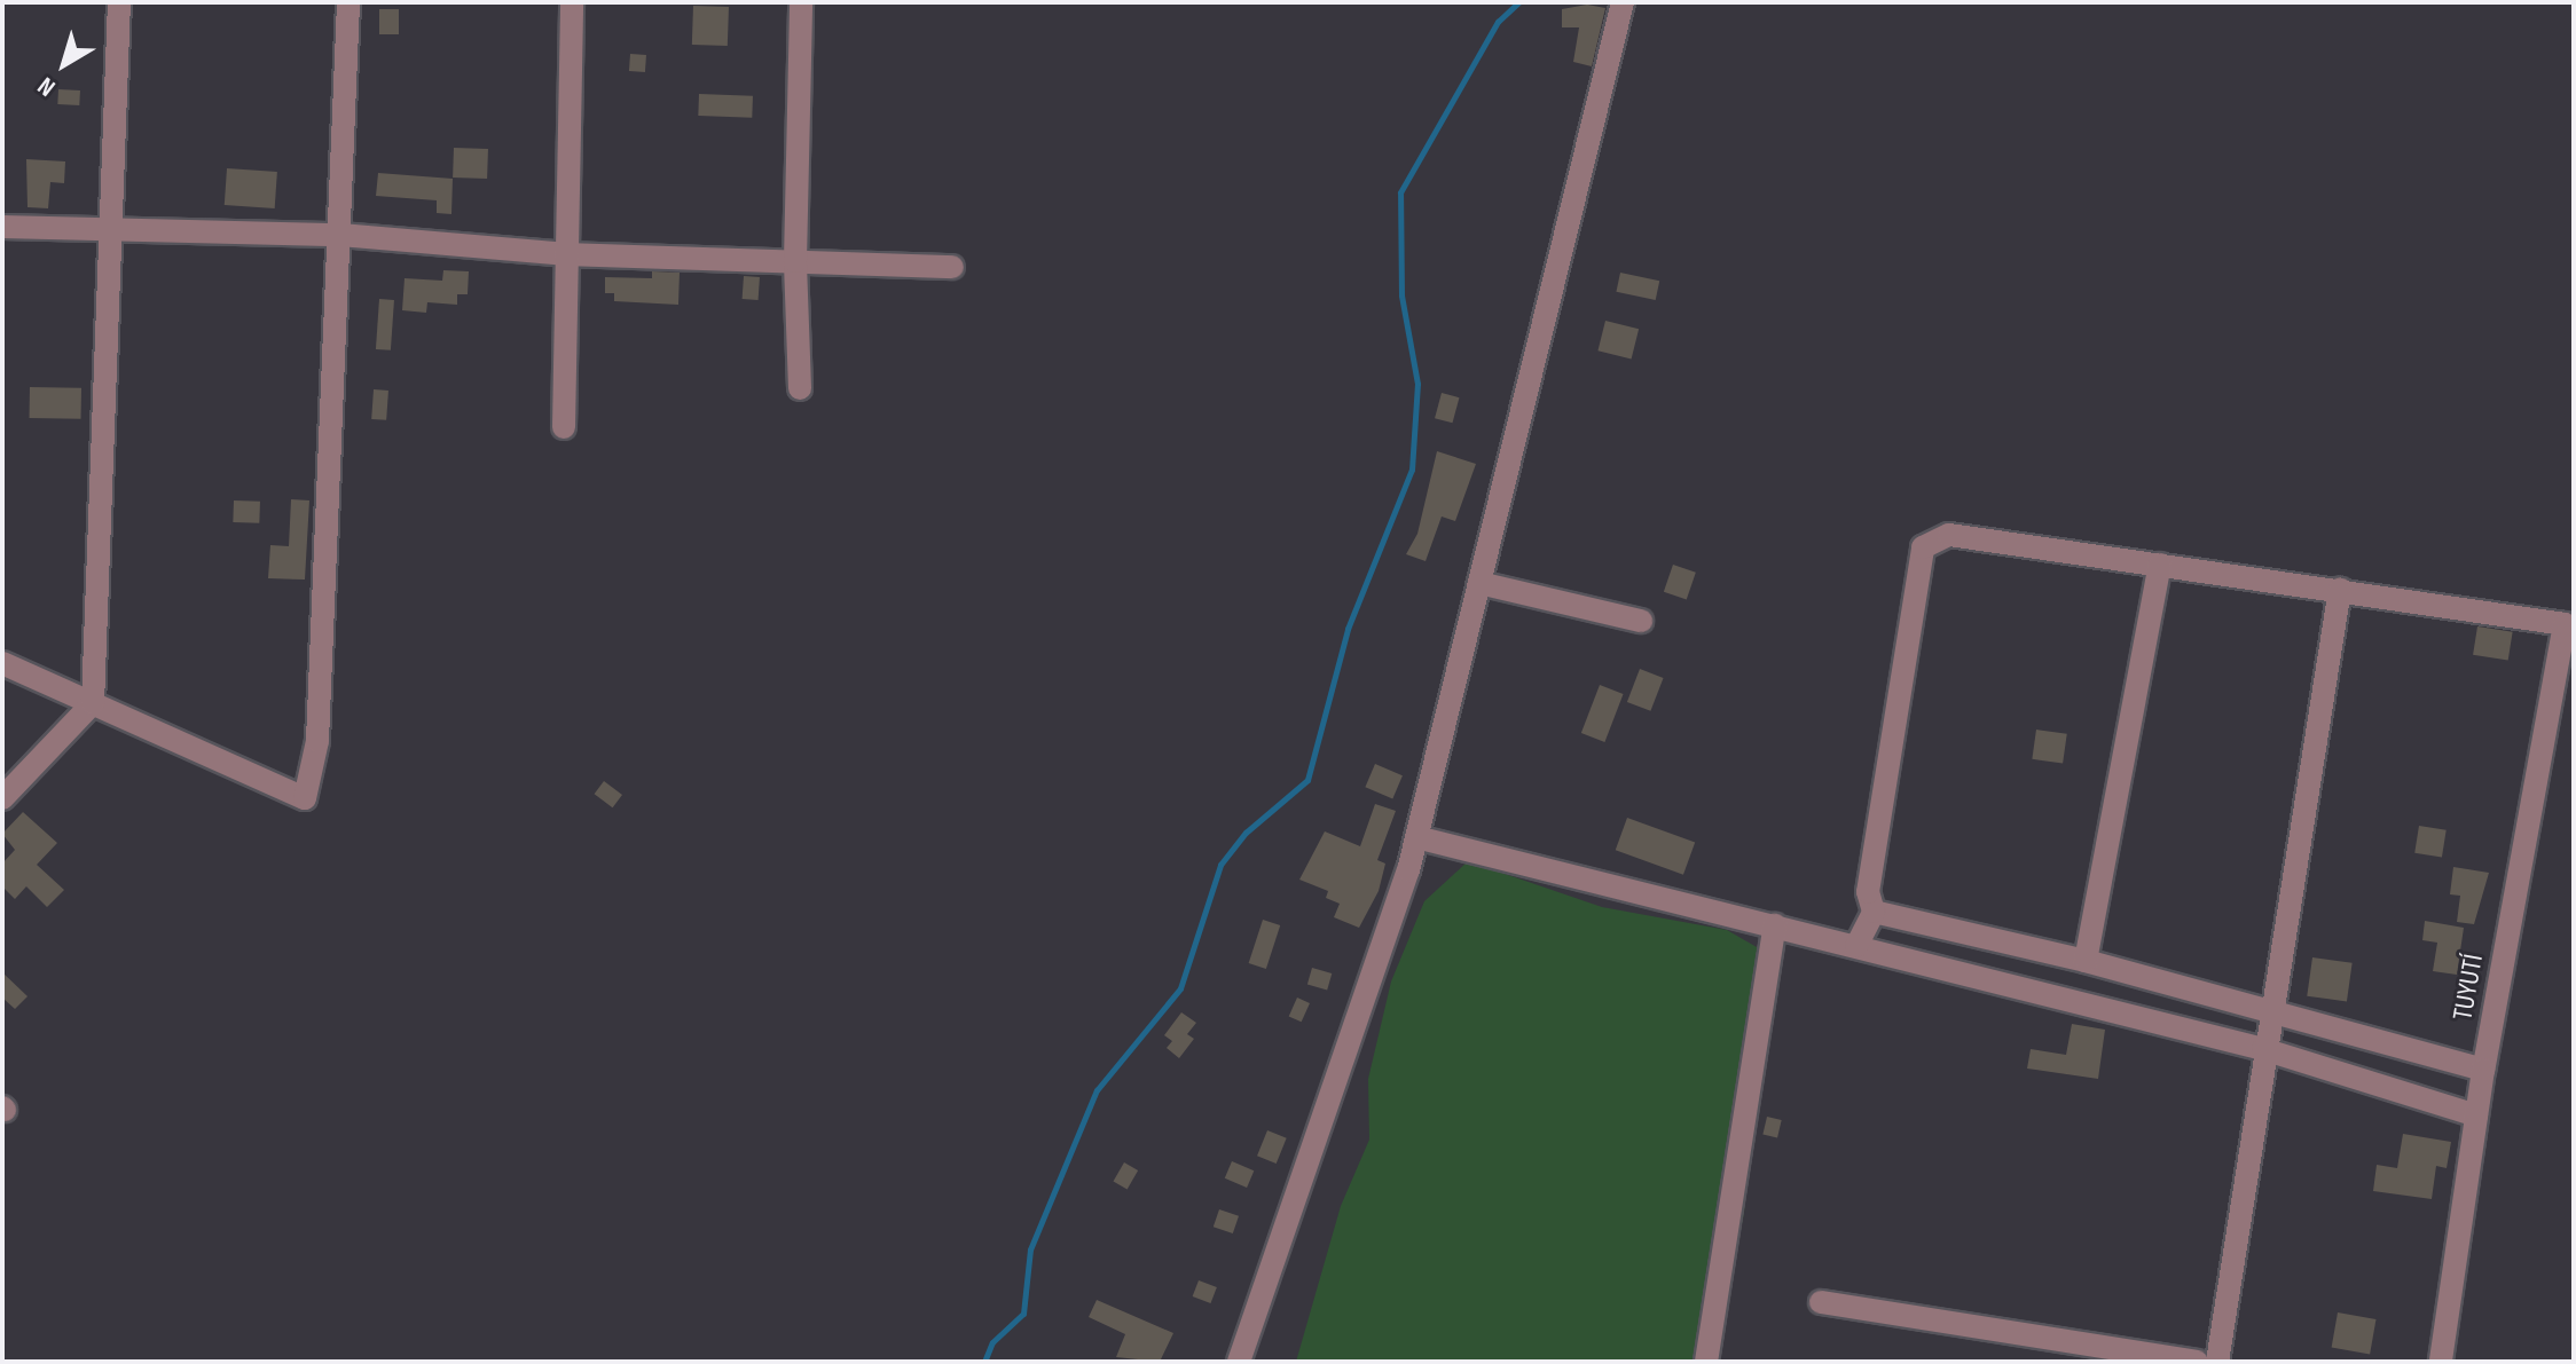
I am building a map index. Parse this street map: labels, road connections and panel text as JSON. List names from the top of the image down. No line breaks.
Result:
{"streets":{"street":["TUYUTÍ"]},"north":"bottom left"}
